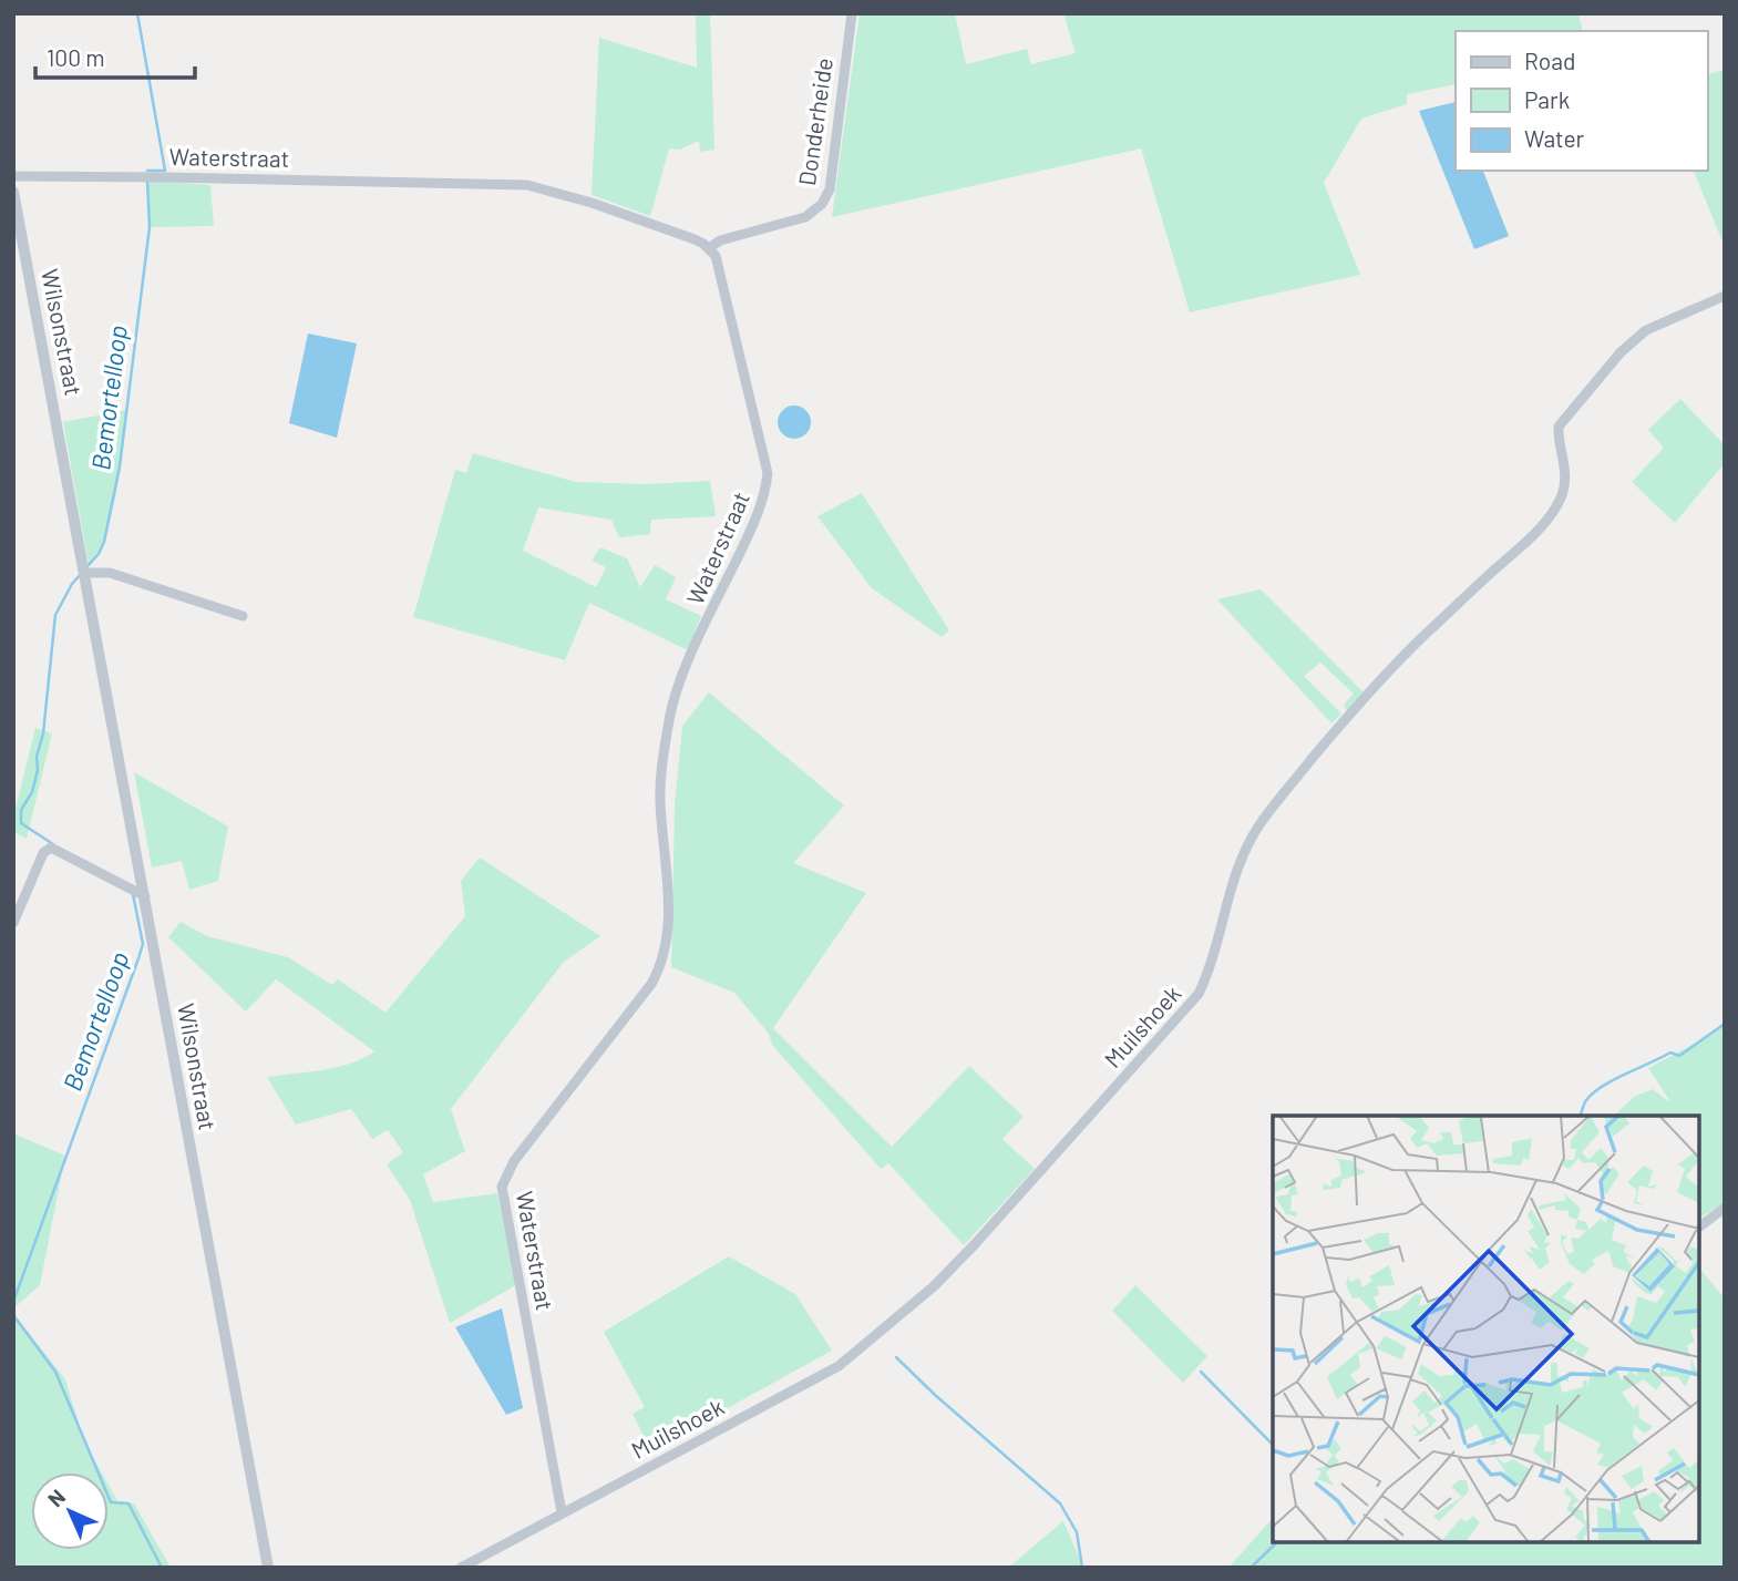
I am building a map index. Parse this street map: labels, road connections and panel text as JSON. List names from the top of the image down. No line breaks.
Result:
{"streets":{"street":["Donderheide","Waterstraat","Wilsonstraat","Muilshoek"]},"crossings":[["Donderheide","Waterstraat"],["Waterstraat","Muilshoek"]],"water":["Bemortelloop"],"legend":["Road","Park","Water"],"scale_bar":"100 m","north":"top left"}
